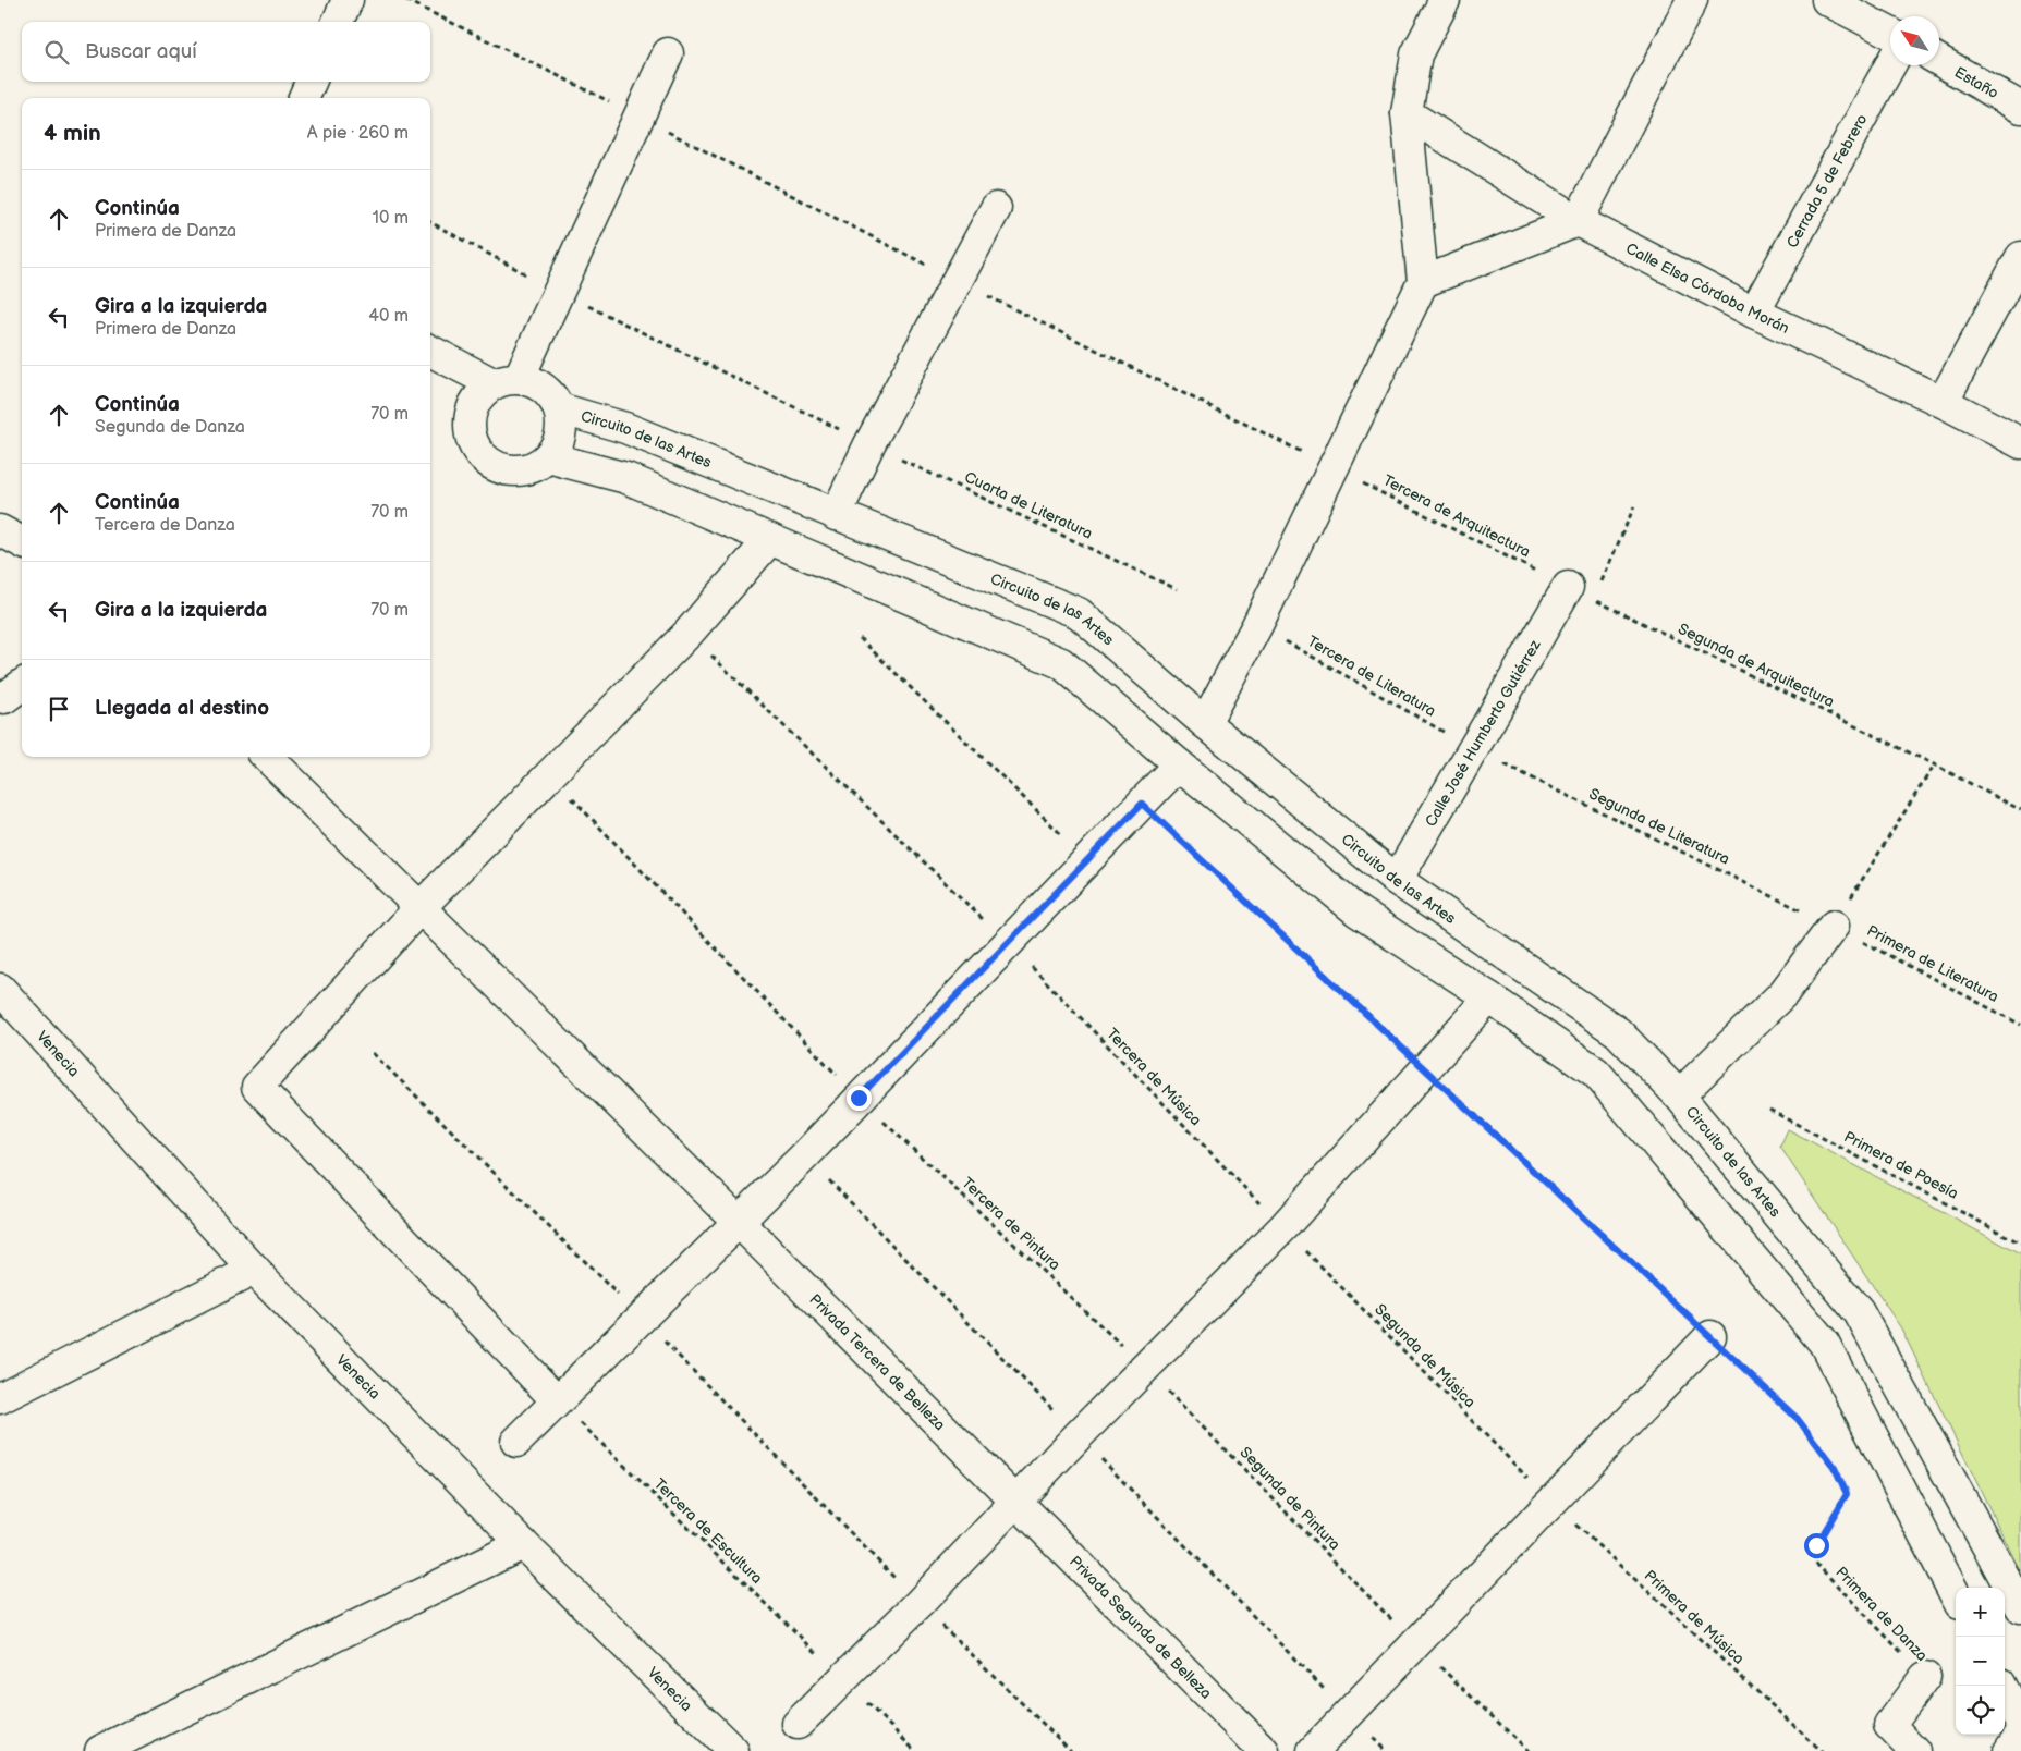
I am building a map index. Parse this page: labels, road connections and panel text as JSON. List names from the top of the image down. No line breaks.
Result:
{"streets":{"street":["Estaño","Cerrada 5 de Febrero","Calle Elsa Córdoba Morán","Circuito de las Artes","Calle José Humberto Gutiérrez","Venecia","Privada Tercera de Belleza","Privada Segunda de Belleza"],"path":["Cuarta de Literatura","Tercera de Arquitectura","Segunda de Arquitectura","Tercera de Literatura","Segunda de Literatura","Primera de Literatura","Tercera de Música","Primera de Poesía","Tercera de Pintura","Segunda de Música","Segunda de Pintura","Tercera de Escultura","Primera de Danza","Primera de Música"]},"crossings":[["Cerrada 5 de Febrero","Calle Elsa Córdoba Morán"],["Circuito de las Artes","Calle José Humberto Gutiérrez"],["Tercera de Arquitectura","Segunda de Arquitectura"],["Tercera de Arquitectura","Calle José Humberto Gutiérrez"],["Segunda de Arquitectura","Calle José Humberto Gutiérrez"],["Tercera de Literatura","Calle José Humberto Gutiérrez"],["Tercera de Literatura","Segunda de Literatura"],["Calle José Humberto Gutiérrez","Segunda de Literatura"],["Segunda de Literatura","Primera de Literatura"],["Tercera de Música","Segunda de Música"],["Tercera de Pintura","Segunda de Pintura"],["Segunda de Música","Primera de Música"],["Privada Tercera de Belleza","Privada Segunda de Belleza"]],"north":"top left","page":{"search":"Buscar aquí","heading":["4 min","A pie · 260 m"],"list":[["Continúa","Primera de Danza","10 m"],["Gira a la izquierda","Primera de Danza","40 m"],["Continúa","Segunda de Danza","70 m"],["Continúa","Tercera de Danza","70 m"],["Gira a la izquierda","70 m"],"Llegada al destino"],"map_buttons":["+","−"]}}
